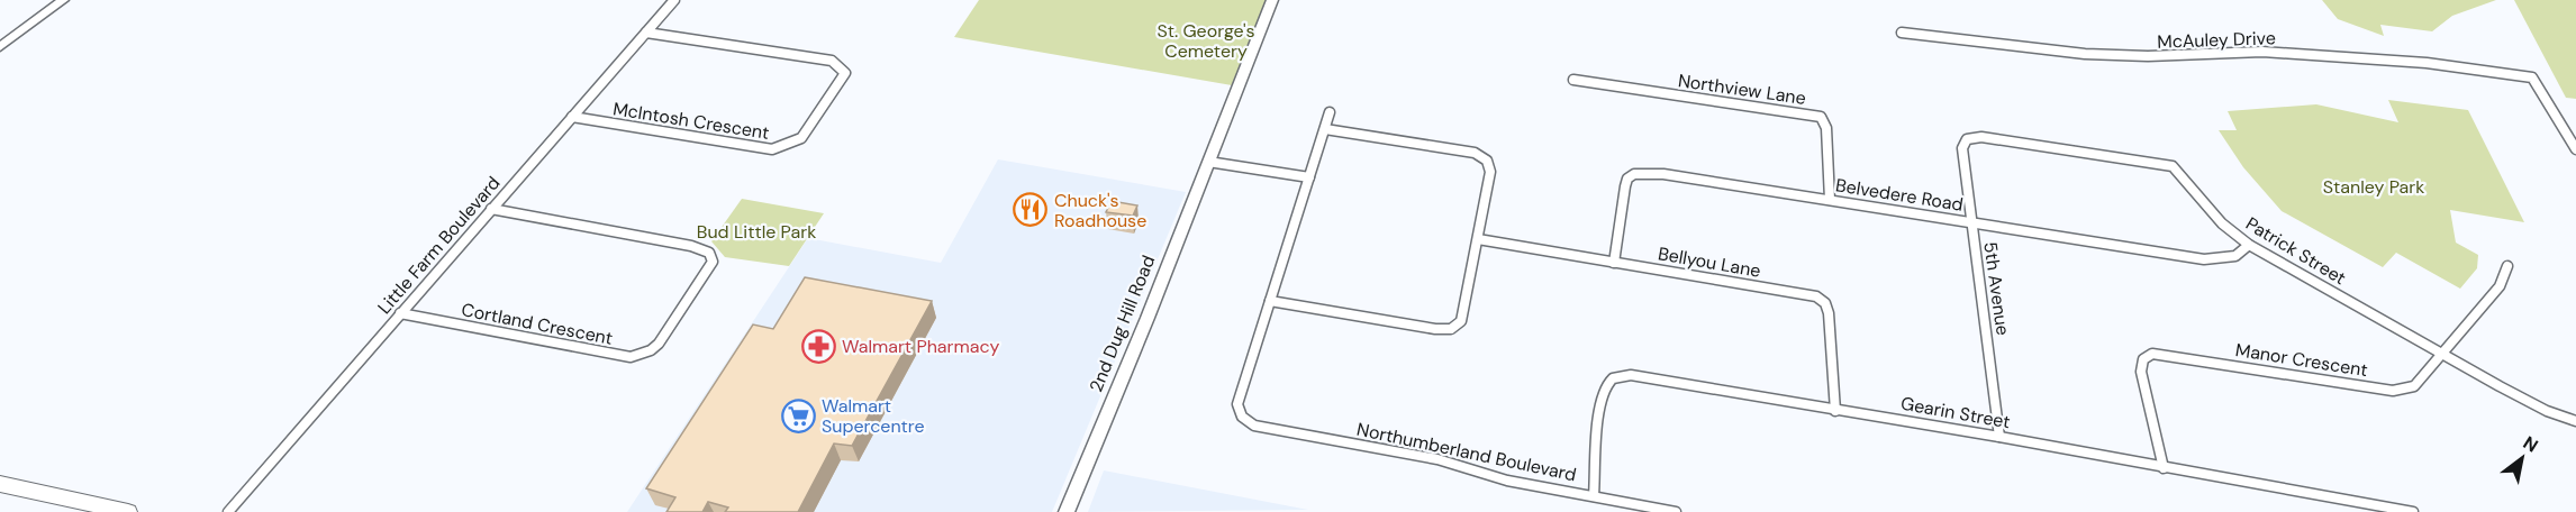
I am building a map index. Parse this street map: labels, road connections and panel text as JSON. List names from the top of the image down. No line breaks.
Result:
{"streets":{"street":["McAuley Drive","Northview Lane","McIntosh Crescent","Belvedere Road","Little Farm Boulevard","Patrick Street","Bellyou Lane","5th Avenue","Cortland Crescent","2nd Dug Hill Road","Manor Crescent","Gearin Street","Northumberland Boulevard"]},"crossings":[["Northview Lane","Belvedere Road"],["McIntosh Crescent","Little Farm Boulevard"],["Belvedere Road","Patrick Street"],["Belvedere Road","Bellyou Lane"],["Belvedere Road","5th Avenue"],["Little Farm Boulevard","Cortland Crescent"],["Patrick Street","5th Avenue"],["Patrick Street","Manor Crescent"],["Bellyou Lane","Gearin Street"],["5th Avenue","Gearin Street"],["Manor Crescent","Gearin Street"],["Gearin Street","Northumberland Boulevard"]],"parks":["St. George's Cemetery","Stanley Park","Bud Little Park"],"places":{"restaurant":["Chuck's Roadhouse"],"pharmacy":["Walmart Pharmacy"],"supermarket":["Walmart Supercentre"]},"north":"top right"}
